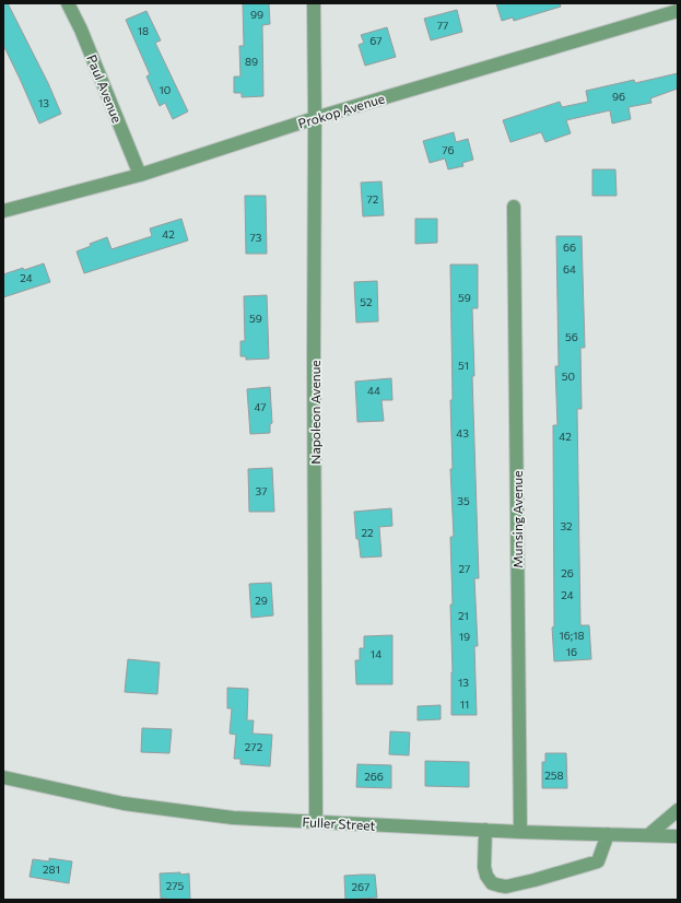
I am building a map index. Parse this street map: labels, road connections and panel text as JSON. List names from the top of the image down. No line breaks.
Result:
{"streets":{"street":["Paul Avenue","Prokop Avenue","Napoleon Avenue","Munsing Avenue","Fuller Street"]},"crossings":[["Paul Avenue","Prokop Avenue"],["Prokop Avenue","Napoleon Avenue"],["Napoleon Avenue","Fuller Street"],["Munsing Avenue","Fuller Street"]],"house_numbers":["99","77","18","67","89","10","96","13","76","72","42","73","66","64","24","59","52","59","56","51","50","44","47","43","42","37","35","32","22","27","26","24","29","21","16;18","19","16","14","13","11","272","258","266","281","275","267"]}
